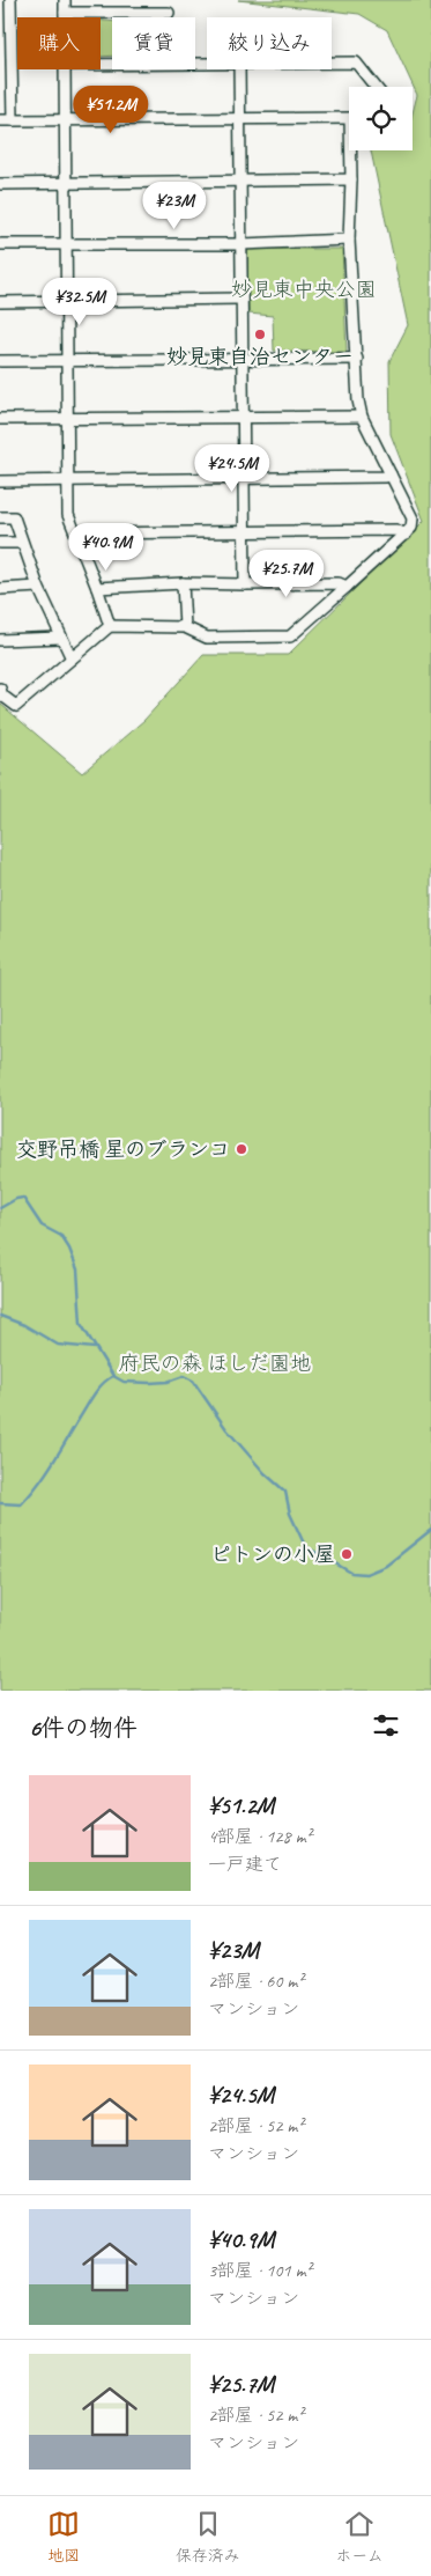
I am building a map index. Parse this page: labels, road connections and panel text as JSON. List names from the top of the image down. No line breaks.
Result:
{"parks":["妙見東中央公園","府民の森 ほしだ園地"],"places":["妙見東自治センター","交野吊橋 星のブランコ","ピトンの小屋"],"page":{"chip":["購入","賃貸","絞り込み"],"price":["¥51.2M","¥23M","¥32.5M","¥24.5M","¥40.9M","¥25.7M"],"heading":"6件の物件","list":[{"name":"¥51.2M","note":"4部屋 · 128 m² · 一戸建て"},{"name":"¥23M","note":"2部屋 · 60 m² · マンション"},{"name":"¥24.5M","note":"2部屋 · 52 m² · マンション"},{"name":"¥40.9M","note":"3部屋 · 101 m² · マンション"},{"name":"¥25.7M","note":"2部屋 · 52 m² · マンション"}],"tabs":["地図","保存済み","ホーム"]}}
